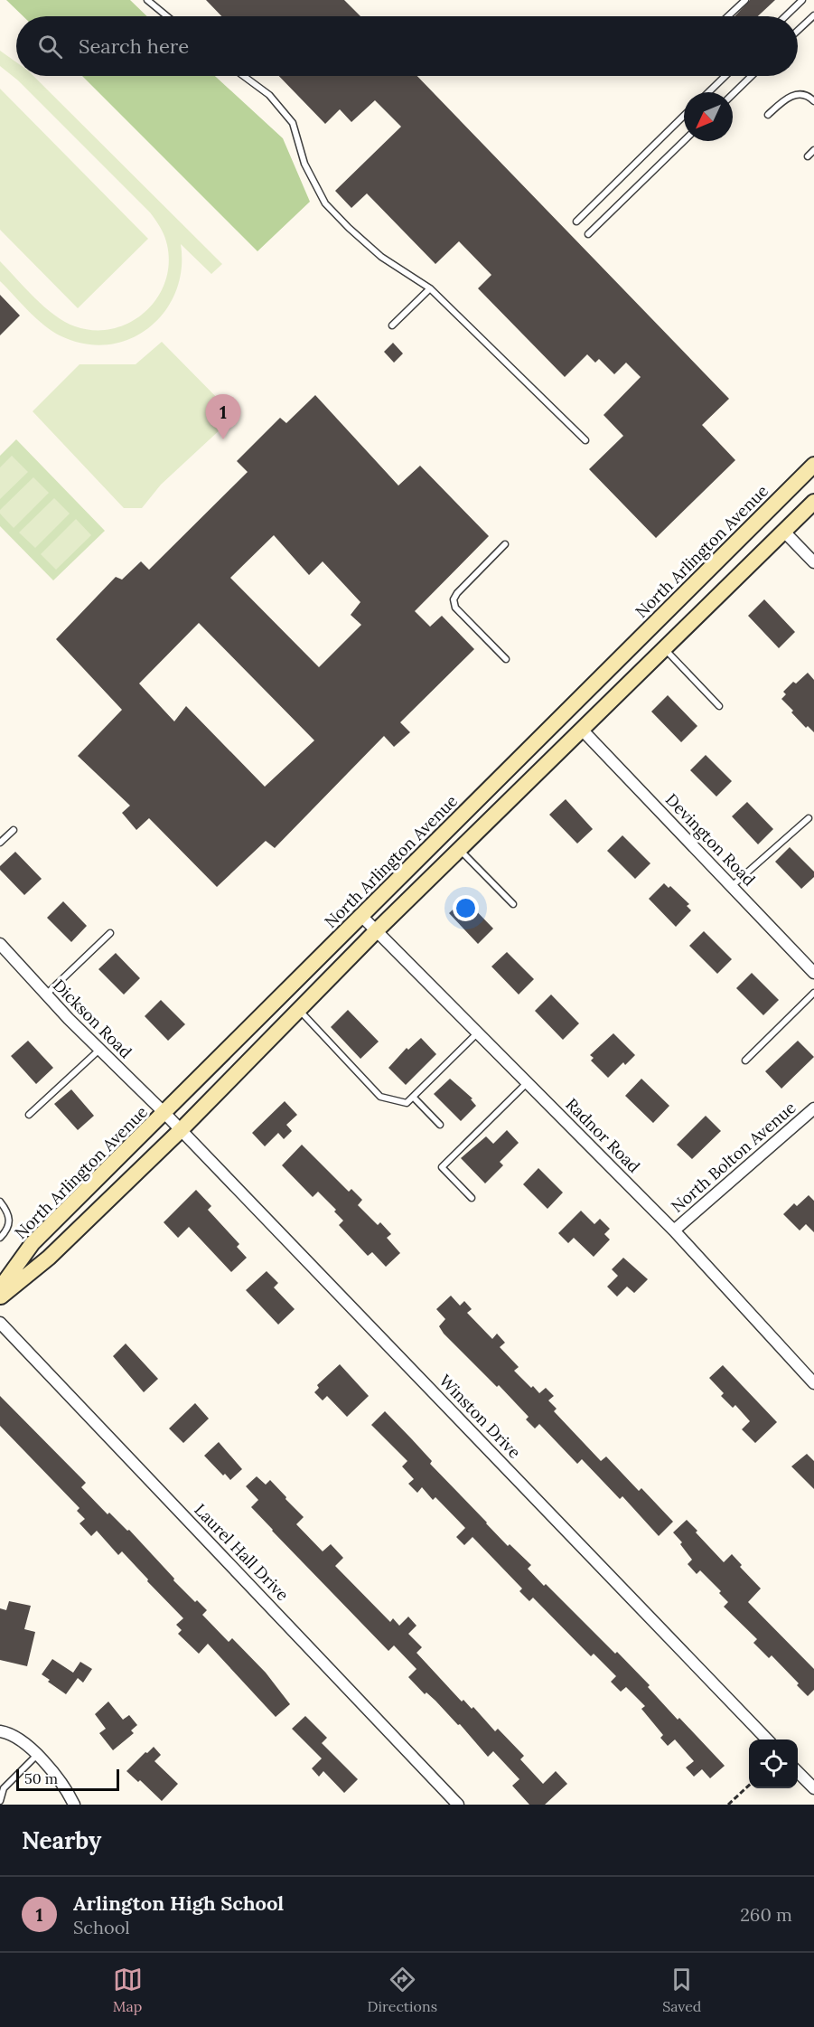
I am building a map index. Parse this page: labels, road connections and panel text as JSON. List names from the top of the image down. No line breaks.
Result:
{"streets":{"main road":["North Arlington Avenue"],"street":["Devington Road","Dickson Road","Radnor Road","North Bolton Avenue","Winston Drive","Laurel Hall Drive"]},"crossings":[["North Arlington Avenue","Dickson Road"],["North Arlington Avenue","Radnor Road"],["North Arlington Avenue","Winston Drive"],["Dickson Road","Winston Drive"],["Radnor Road","North Bolton Avenue"]],"scale_bar":"50 m","north":"bottom left","page":{"search":"Search here","pins":"1","scale":"50 m","heading":"Nearby","list":[{"mark":"1","name":"Arlington High School","note":"School","value":"260 m"}],"nav":["Map","Directions","Saved"]}}
